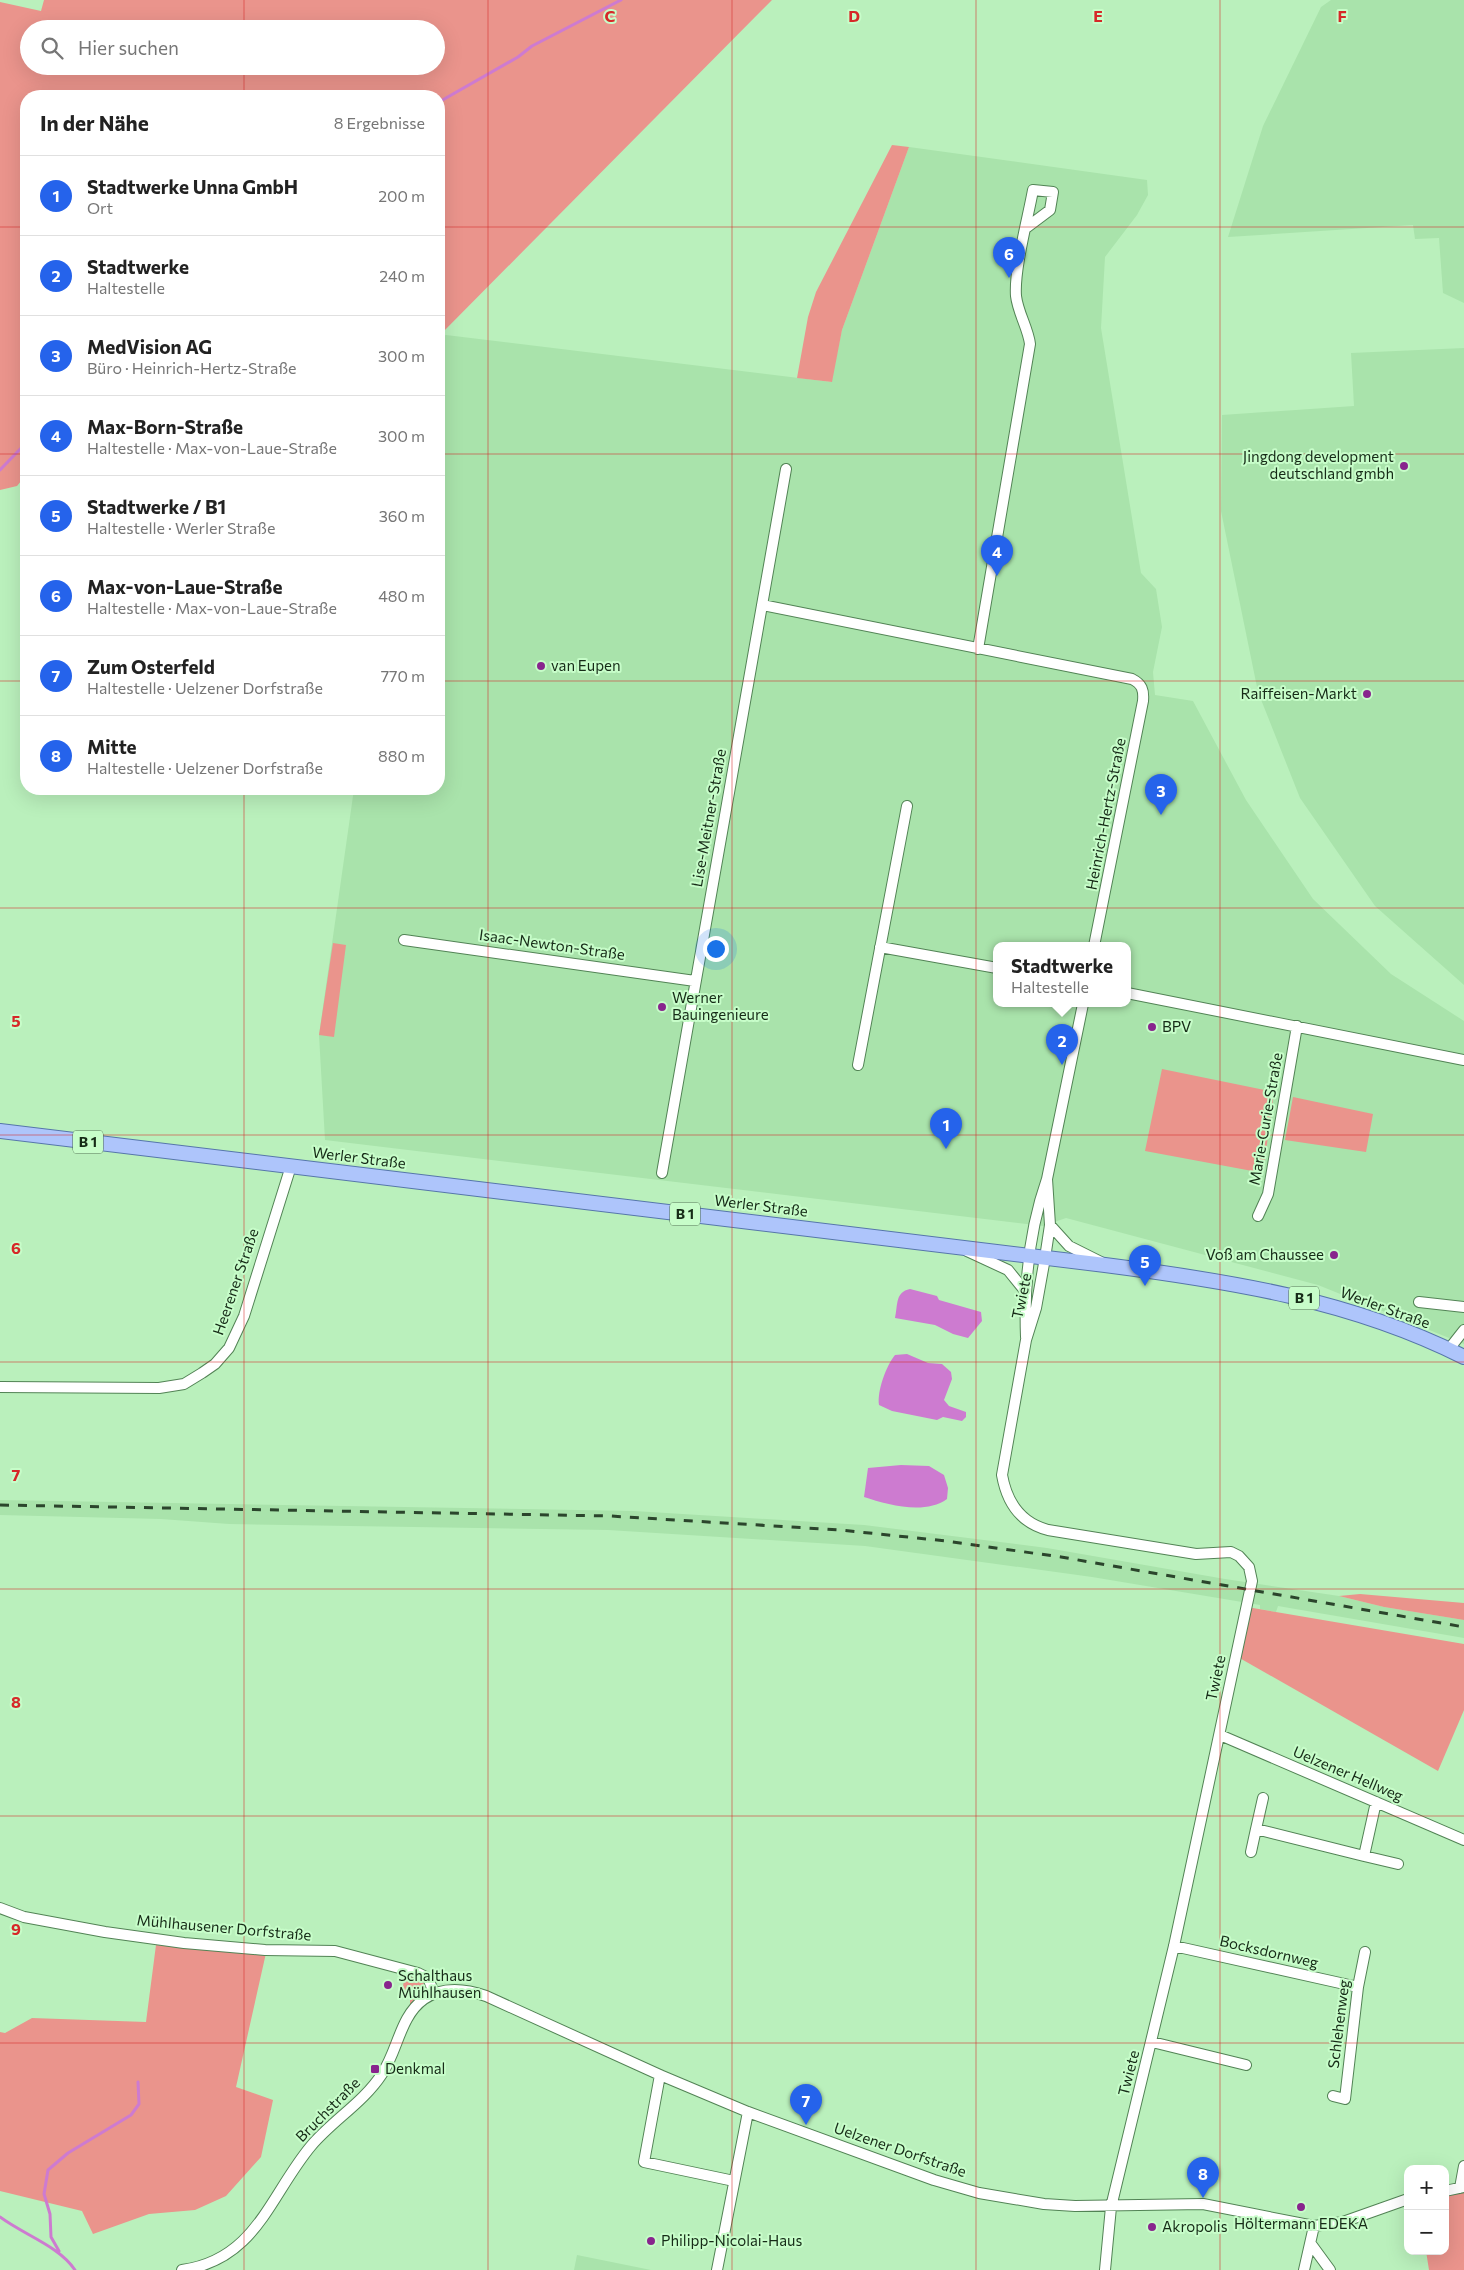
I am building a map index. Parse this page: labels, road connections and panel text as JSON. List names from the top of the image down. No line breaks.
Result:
{"streets":{"main road":["B 1","Werler Straße"],"street":["Heinrich-Hertz-Straße","Lise-Meitner-Straße","Isaac-Newton-Straße","Marie-Curie-Straße","Heerener Straße","Twiete","Uelzener Hellweg","Mühlhausener Dorfstraße","Bocksdornweg","Schlehenweg","Bruchstraße","Uelzener Dorfstraße"]},"crossings":[["Lise-Meitner-Straße","Isaac-Newton-Straße"],["Werler Straße","Heerener Straße"],["Werler Straße","Twiete"],["Twiete","Uelzener Hellweg"],["Twiete","Bocksdornweg"],["Twiete","Uelzener Dorfstraße"],["Mühlhausener Dorfstraße","Bruchstraße"],["Mühlhausener Dorfstraße","Uelzener Dorfstraße"],["Bocksdornweg","Schlehenweg"],["Bruchstraße","Uelzener Dorfstraße"]],"places":{"other":["Jingdong development deutschland gmbh","van Eupen","Raiffeisen-Markt","Werner Bauingenieure","BPV","Voß am Chaussee","Schalthaus Mühlhausen","Höltermann EDEKA","Akropolis","Philipp-Nicolai-Haus"],"transit":["Denkmal"]},"page":{"search":"Hier suchen","heading":["In der Nähe","8 Ergebnisse"],"list":[{"mark":"1","name":"Stadtwerke Unna GmbH","note":"Ort","value":"200 m"},{"mark":"2","name":"Stadtwerke","note":"Haltestelle","value":"240 m"},{"mark":"3","name":"MedVision AG","note":"Büro · Heinrich-Hertz-Straße","value":"300 m"},{"mark":"4","name":"Max-Born-Straße","note":"Haltestelle · Max-von-Laue-Straße","value":"300 m"},{"mark":"5","name":"Stadtwerke / B1","note":"Haltestelle · Werler Straße","value":"360 m"},{"mark":"6","name":"Max-von-Laue-Straße","note":"Haltestelle · Max-von-Laue-Straße","value":"480 m"},{"mark":"7","name":"Zum Osterfeld","note":"Haltestelle · Uelzener Dorfstraße","value":"770 m"},{"mark":"8","name":"Mitte","note":"Haltestelle · Uelzener Dorfstraße","value":"880 m"}],"pins":["6","4","3","2","1","5","7","8"],"popup":["Stadtwerke","Haltestelle"],"map_buttons":["+","−"]},"grid":{"columns":["C","D","E","F"],"rows":["5","6","7","8","9"]}}
